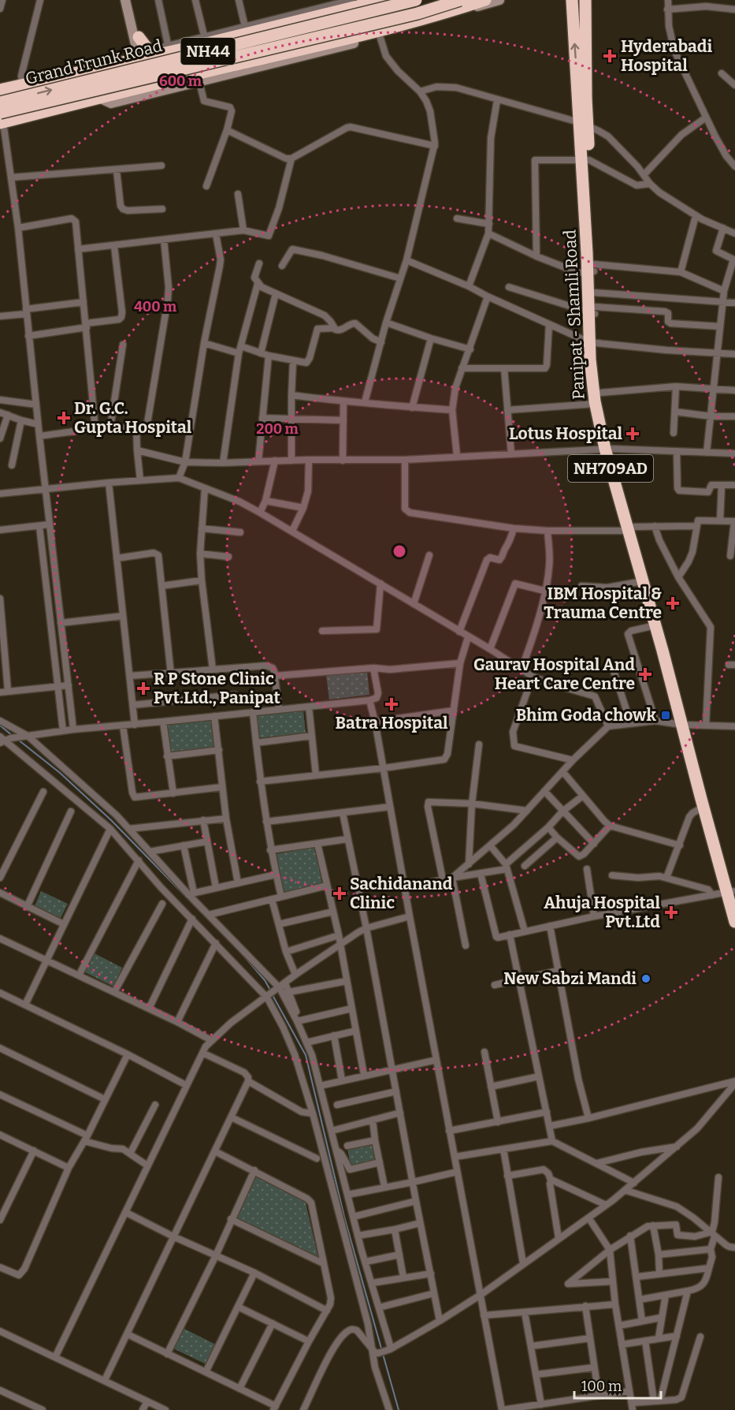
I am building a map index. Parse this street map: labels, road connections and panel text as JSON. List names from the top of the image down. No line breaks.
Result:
{"streets":{"highway":["NH44","Grand Trunk Road","Panipat - Shamli Road","NH709AD"]},"places":{"health":["Hyderabadi Hospital","Dr. G.C. Gupta Hospital","Lotus Hospital","IBM Hospital & Trauma Centre","Gaurav Hospital And Heart Care Centre","R P Stone Clinic Pvt.Ltd., Panipat","Batra Hospital","Sachidanand Clinic","Ahuja Hospital Pvt.Ltd"],"transit":["Bhim Goda chowk"],"other":["New Sabzi Mandi"]},"scale_bar":"100 m","rings":["600 m","400 m","200 m"]}
